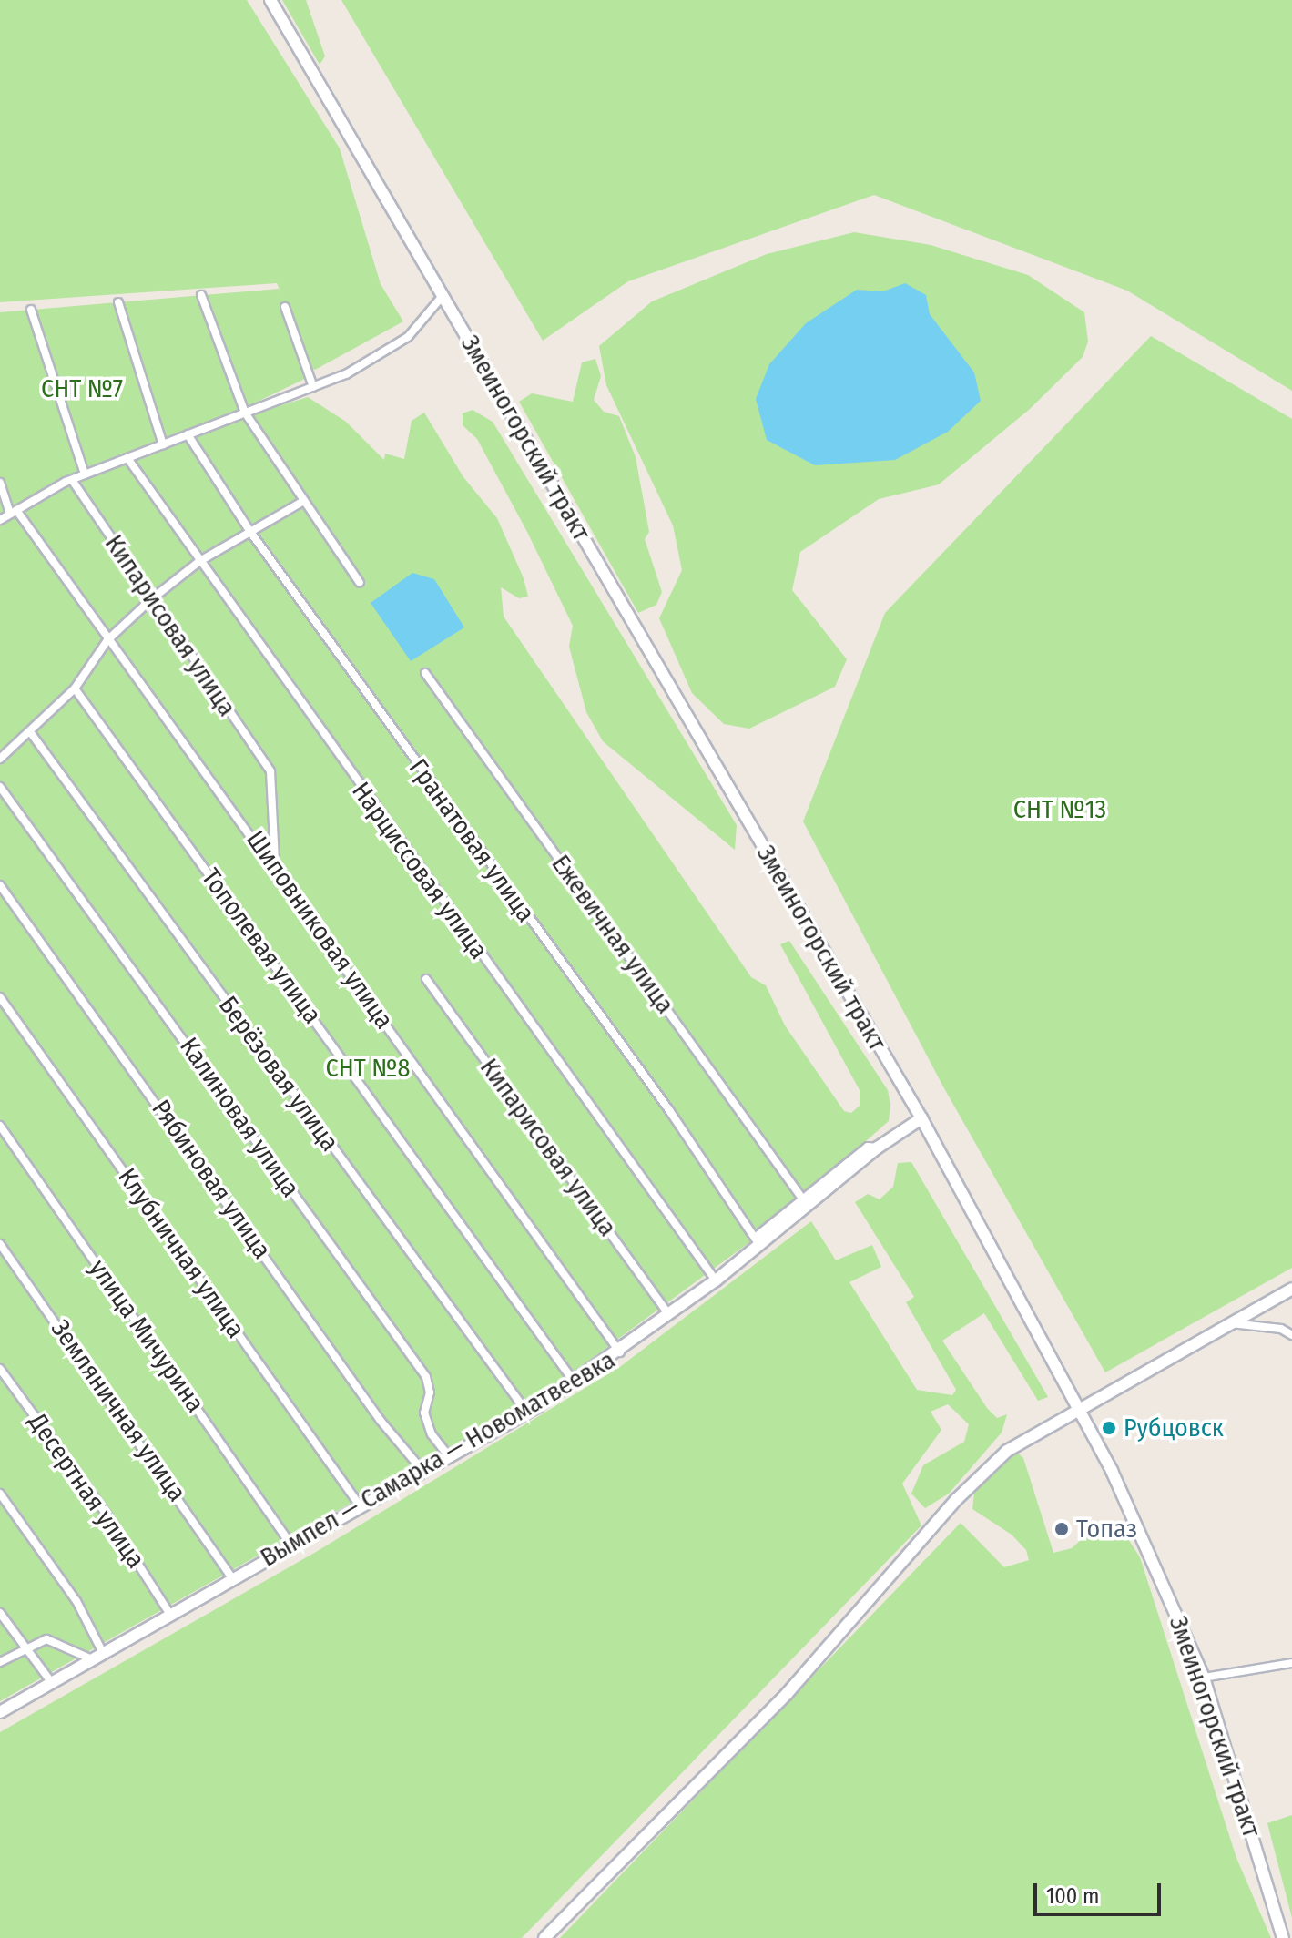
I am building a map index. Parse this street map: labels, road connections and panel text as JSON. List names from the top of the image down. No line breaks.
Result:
{"streets":{"main road":["Змеиногорский тракт","Вымпел — Самарка — Новоматвеевка"],"street":["Кипарисовая улица","Гранатовая улица","Нарциссовая улица","Шиповниковая улица","Ежевичная улица","Тополевая улица","Берёзовая улица","Калиновая улица","Рябиновая улица","Клубничная улица","улица Мичурина","Земляничная улица","Десертная улица"]},"crossings":[["Змеиногорский тракт","Вымпел — Самарка — Новоматвеевка"],["Кипарисовая улица","Шиповниковая улица"],["Кипарисовая улица","Вымпел — Самарка — Новоматвеевка"],["Гранатовая улица","Вымпел — Самарка — Новоматвеевка"],["Нарциссовая улица","Вымпел — Самарка — Новоматвеевка"],["Шиповниковая улица","Вымпел — Самарка — Новоматвеевка"],["Тополевая улица","Вымпел — Самарка — Новоматвеевка"],["Берёзовая улица","Вымпел — Самарка — Новоматвеевка"],["Калиновая улица","Вымпел — Самарка — Новоматвеевка"],["Рябиновая улица","Вымпел — Самарка — Новоматвеевка"],["Клубничная улица","Вымпел — Самарка — Новоматвеевка"],["улица Мичурина","Вымпел — Самарка — Новоматвеевка"],["Земляничная улица","Вымпел — Самарка — Новоматвеевка"],["Вымпел — Самарка — Новоматвеевка","Десертная улица"]],"parks":["СНТ №7","СНТ №13","СНТ №8"],"places":["Рубцовск","Топаз"],"scale_bar":"100 m"}
